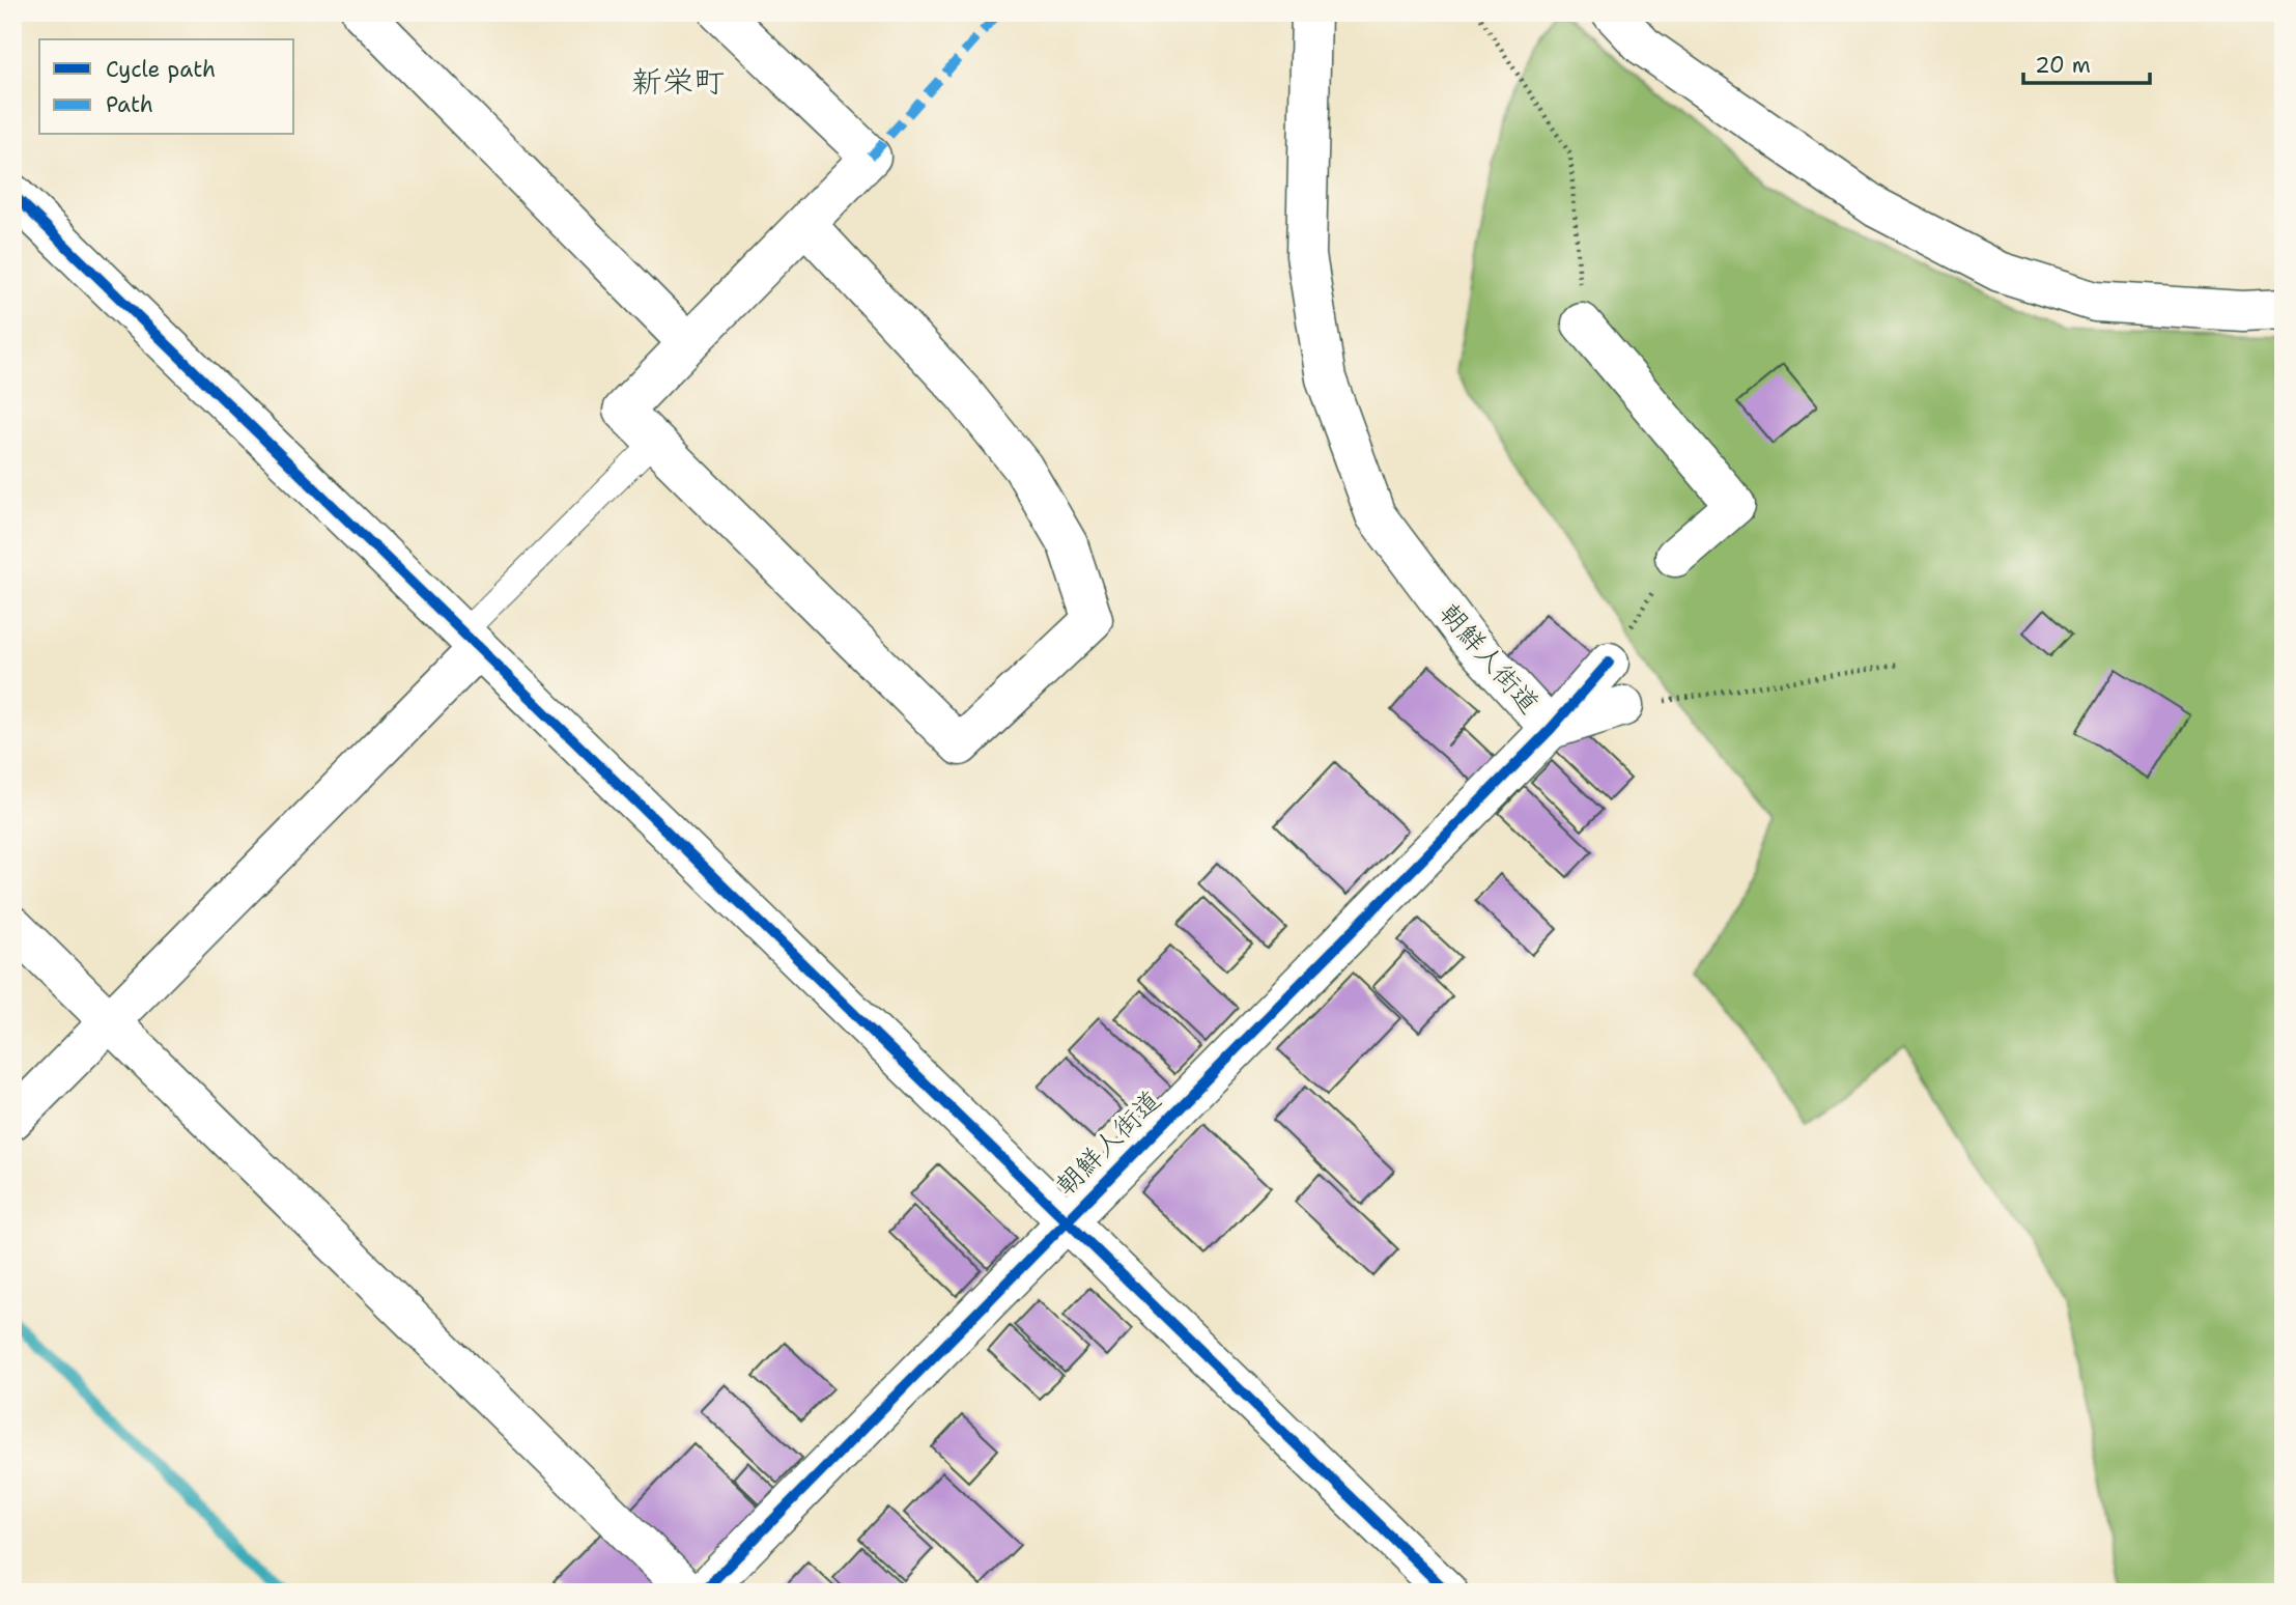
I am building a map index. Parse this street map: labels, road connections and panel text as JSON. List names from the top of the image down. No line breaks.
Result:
{"streets":{"street":["朝鮮人街道"]},"districts":["新栄町"],"legend":["Cycle path","Path"],"scale_bar":"20 m"}
